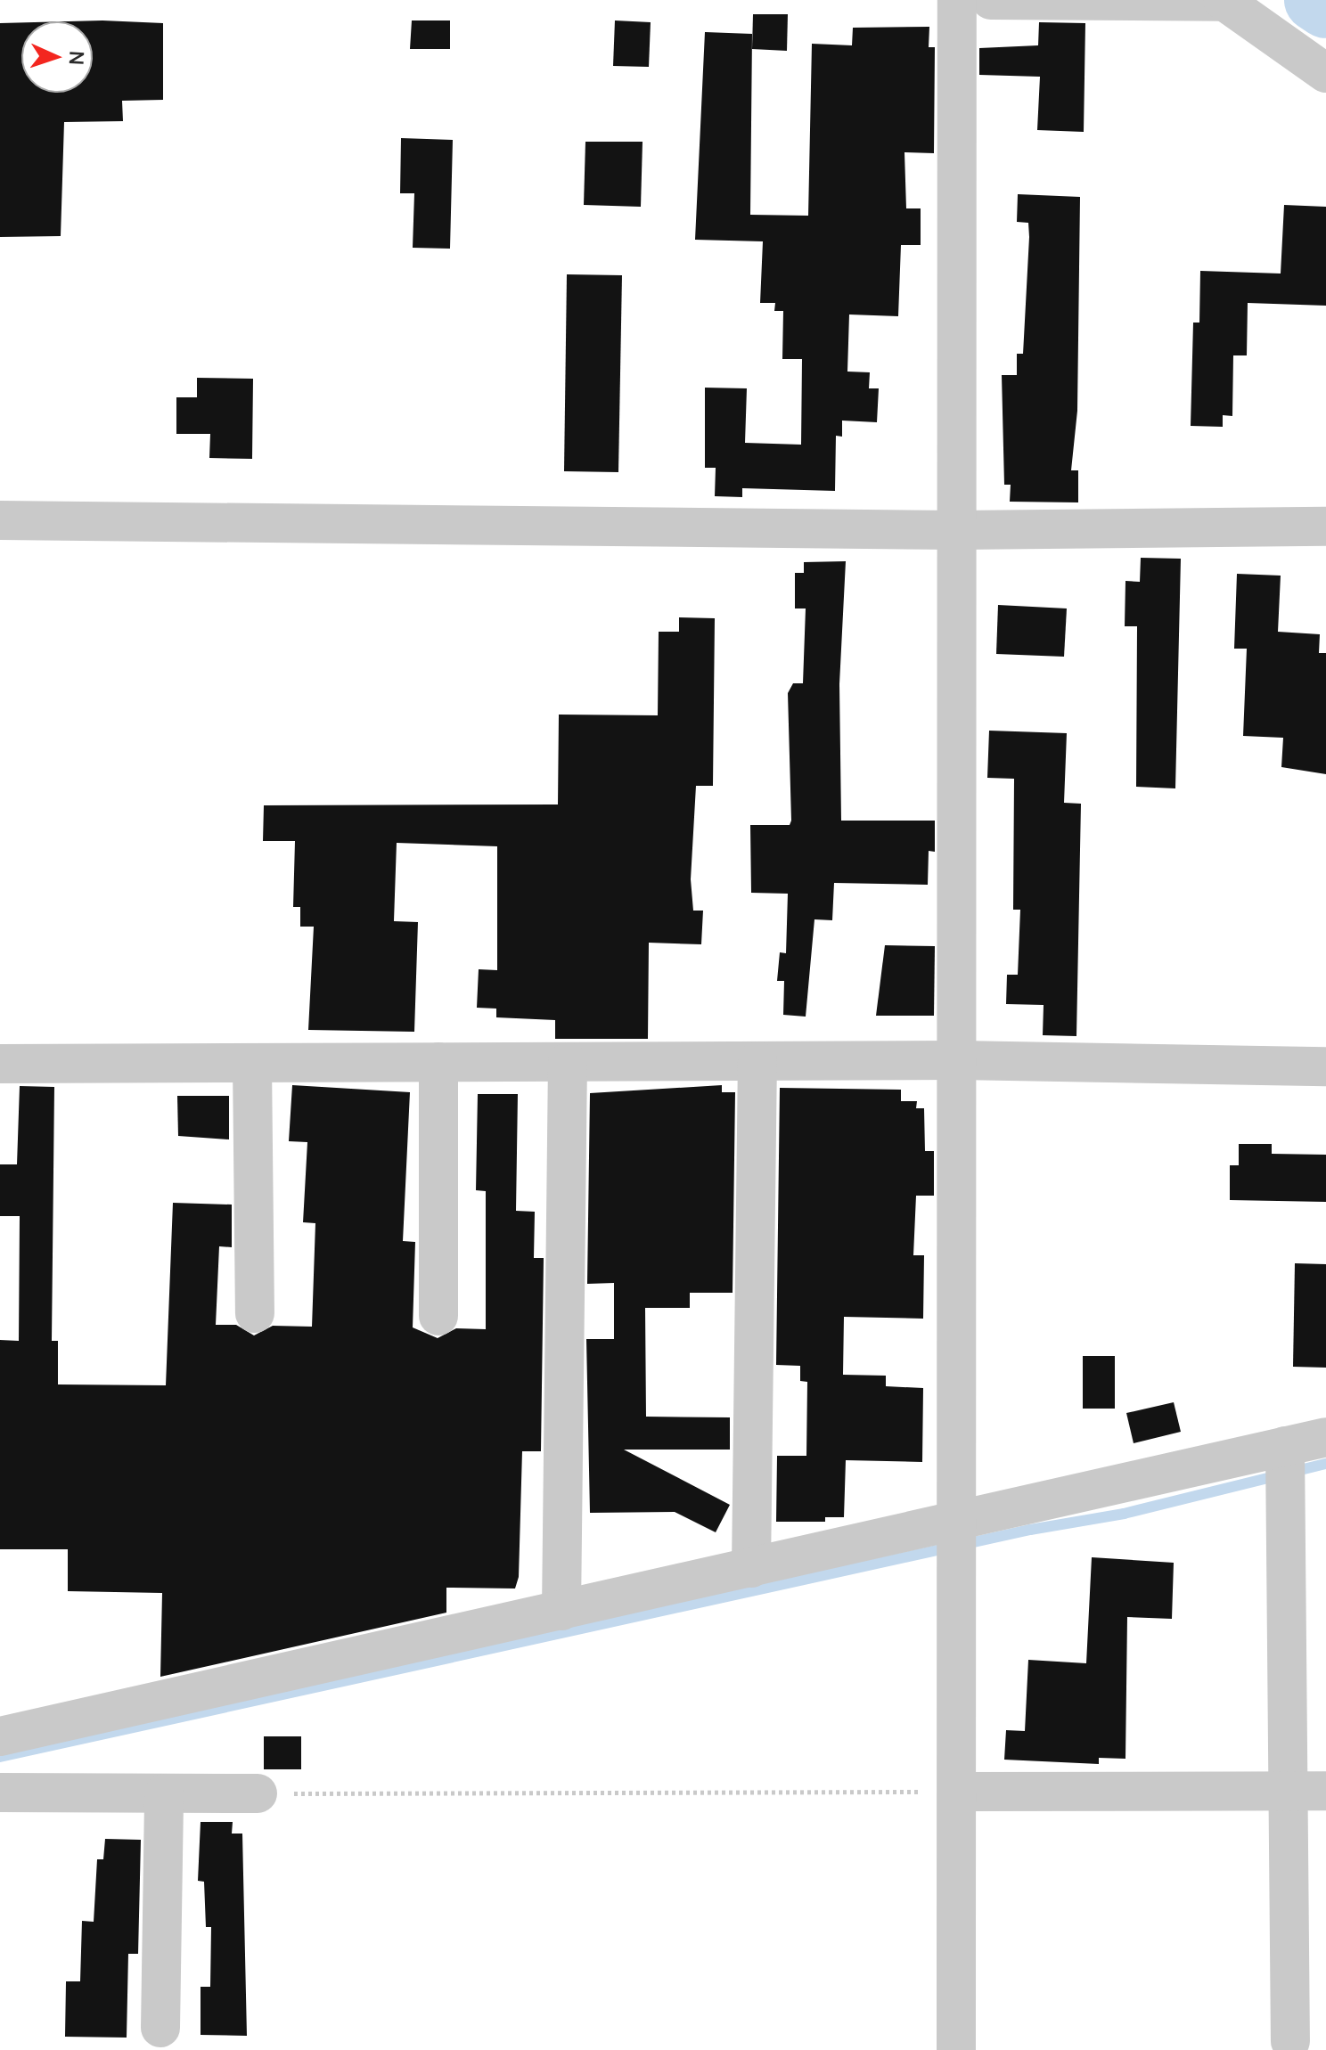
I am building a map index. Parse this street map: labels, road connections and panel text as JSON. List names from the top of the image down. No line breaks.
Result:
{"north":"right"}
